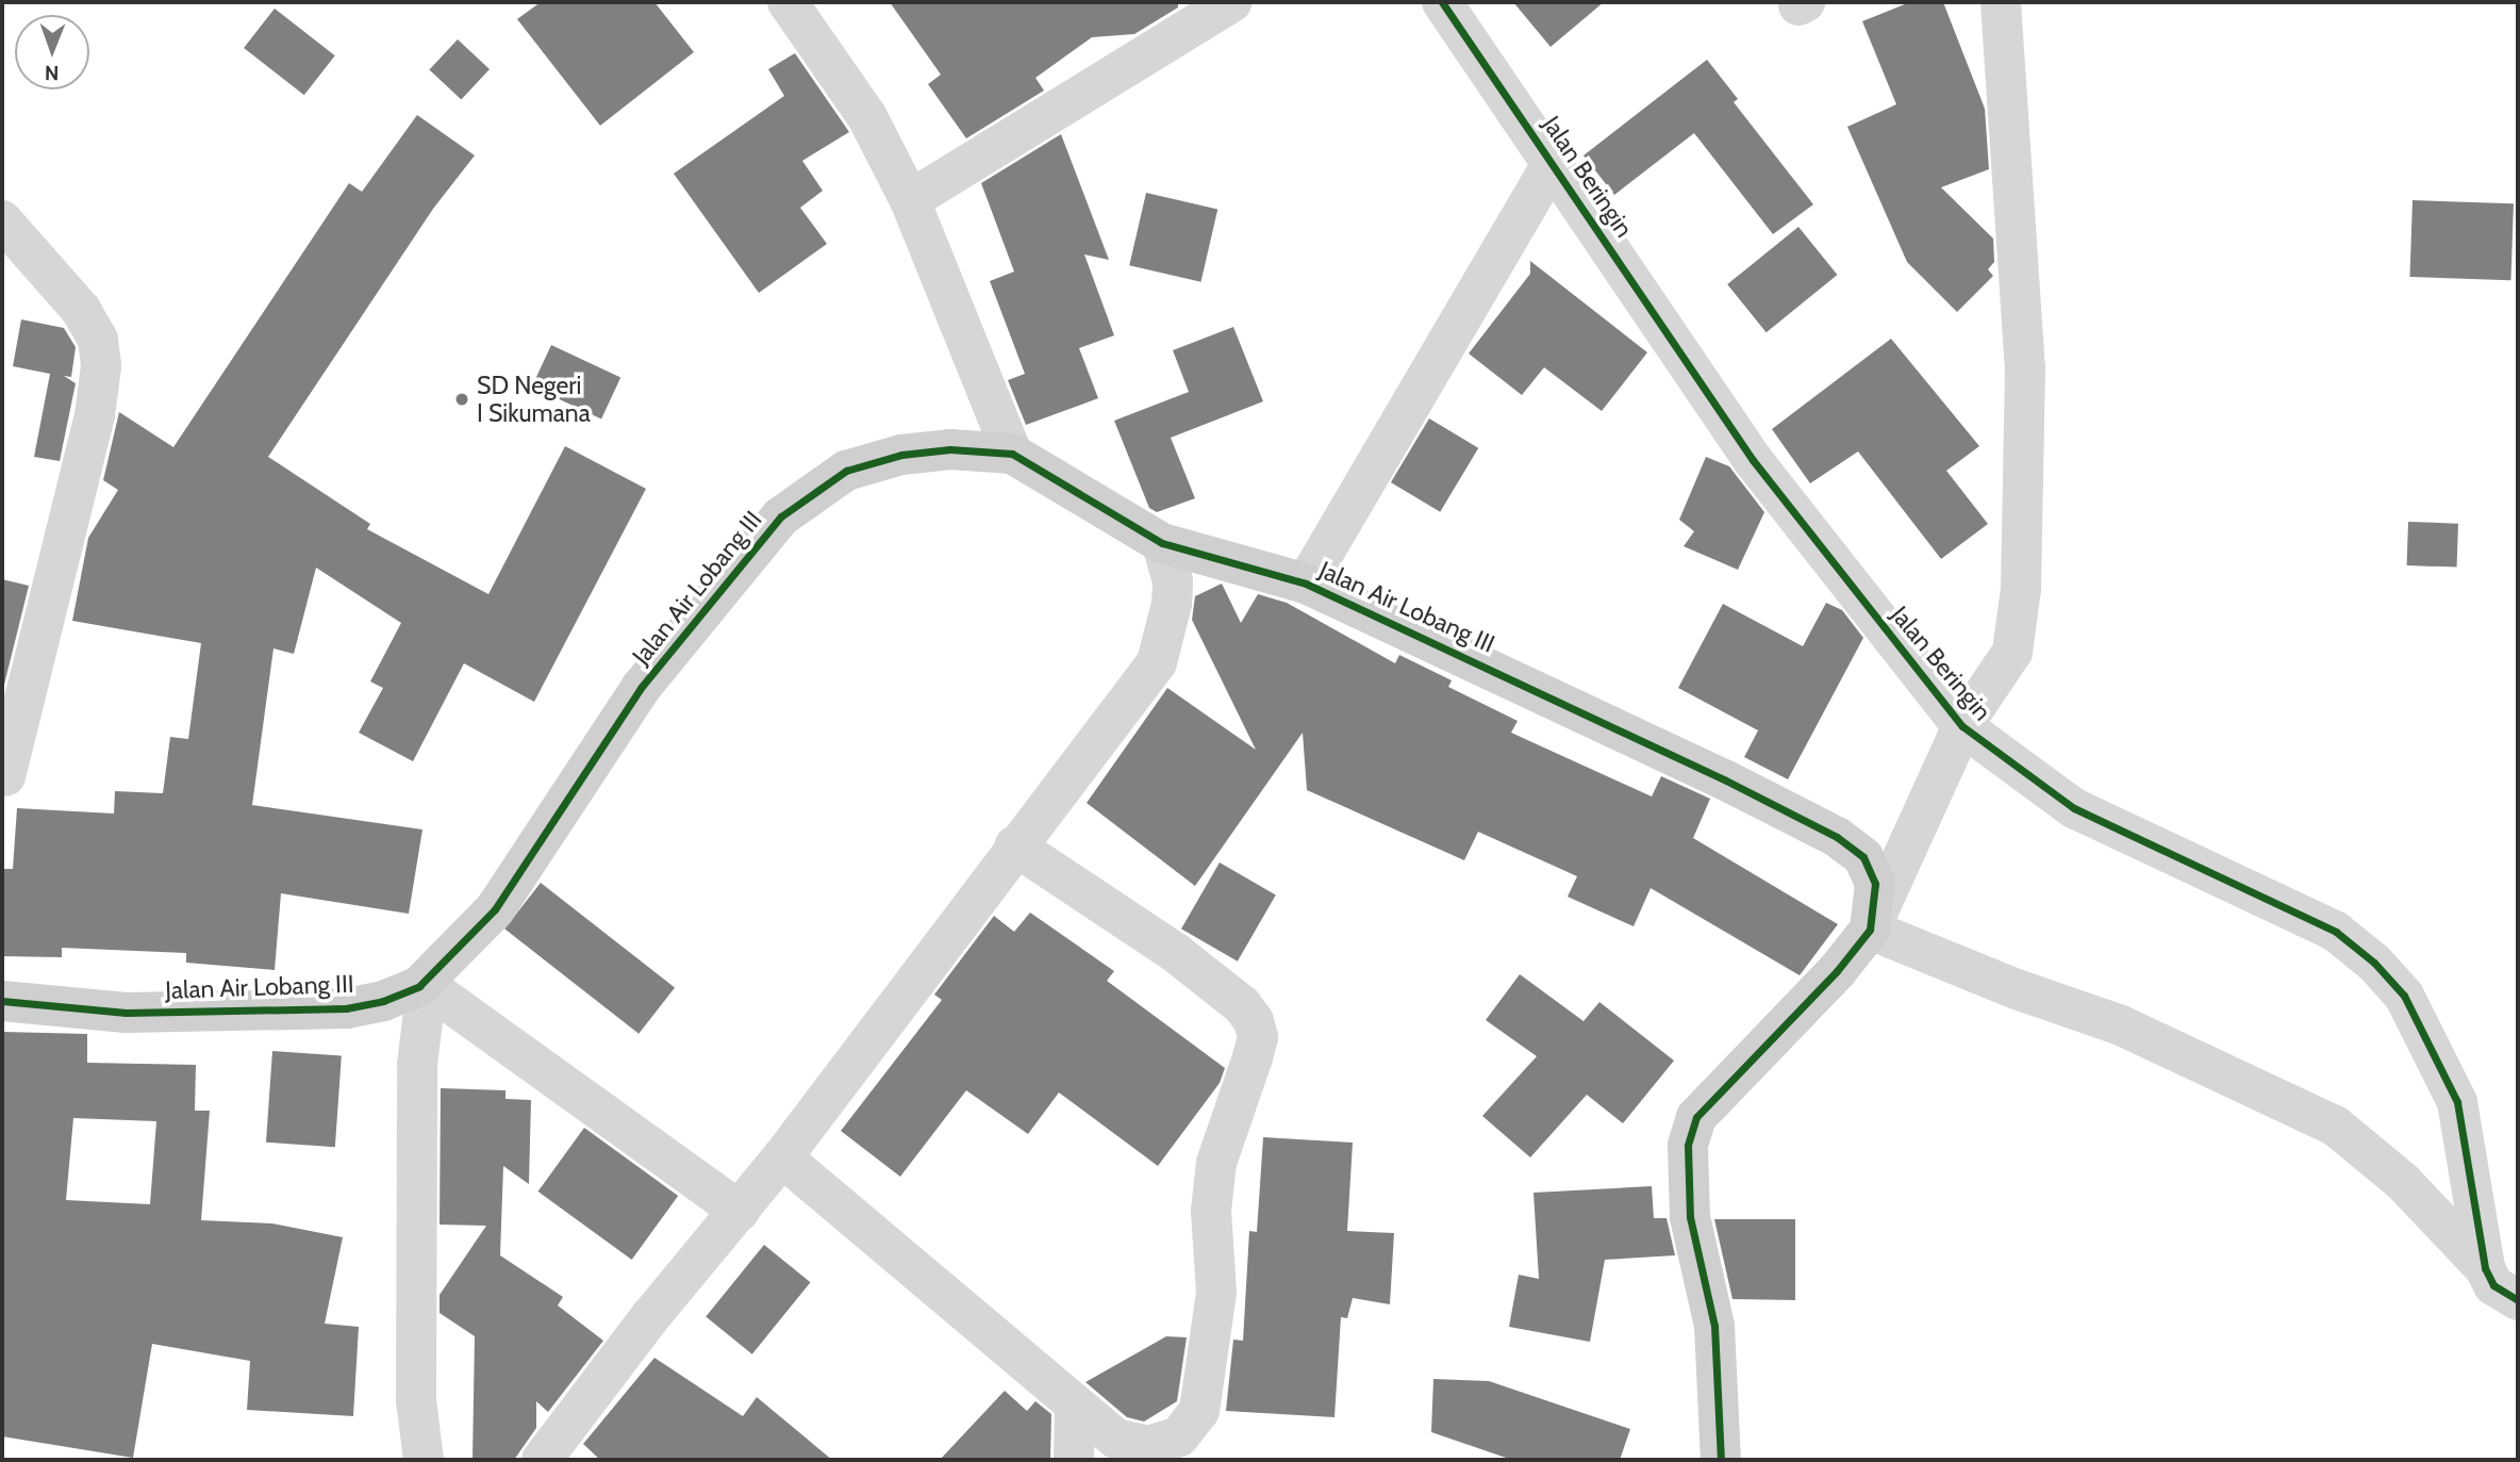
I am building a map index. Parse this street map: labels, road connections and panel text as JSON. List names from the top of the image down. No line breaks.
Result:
{"streets":{"street":["Jalan Beringin","Jalan Air Lobang III"]},"places":["SD Negeri I Sikumana"],"north":"bottom"}
